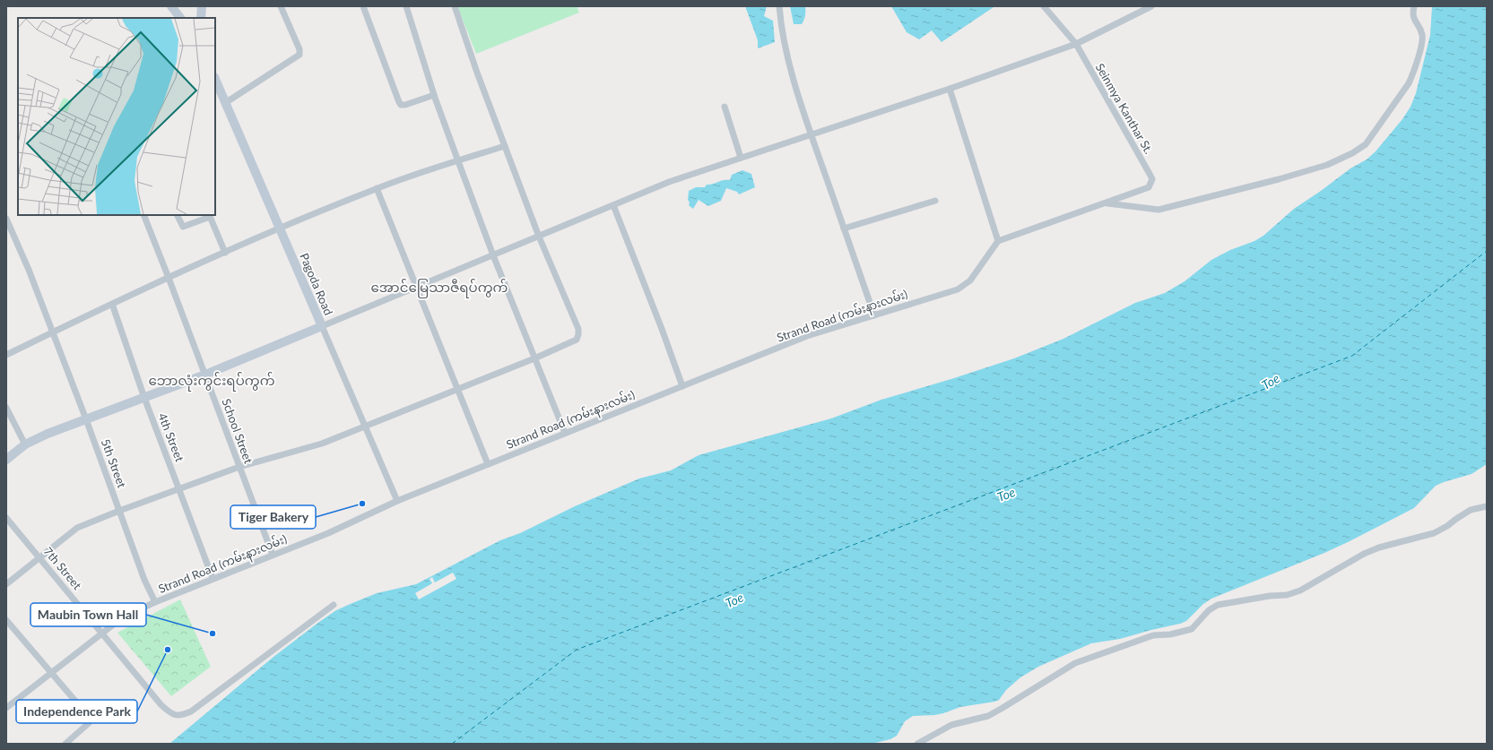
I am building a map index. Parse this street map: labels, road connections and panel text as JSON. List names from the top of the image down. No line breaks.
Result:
{"streets":{"main road":["Pagoda Road"],"street":["Seinmya Kanthar St.","Strand Road (ကမ်းနားလမ်း)","School Street","4th Street","5th Street","7th Street"]},"crossings":[["Pagoda Road","Strand Road (ကမ်းနားလမ်း)"],["Strand Road (ကမ်းနားလမ်း)","School Street"],["Strand Road (ကမ်းနားလမ်း)","4th Street"],["Strand Road (ကမ်းနားလမ်း)","5th Street"],["Strand Road (ကမ်းနားလမ်း)","7th Street"]],"districts":["အောင်မြေသာဇီရပ်ကွက်","ဘောလုံးကွင်းရပ်ကွက်"],"water":["Toe"],"places":["Tiger Bakery","Maubin Town Hall","Independence Park"]}
